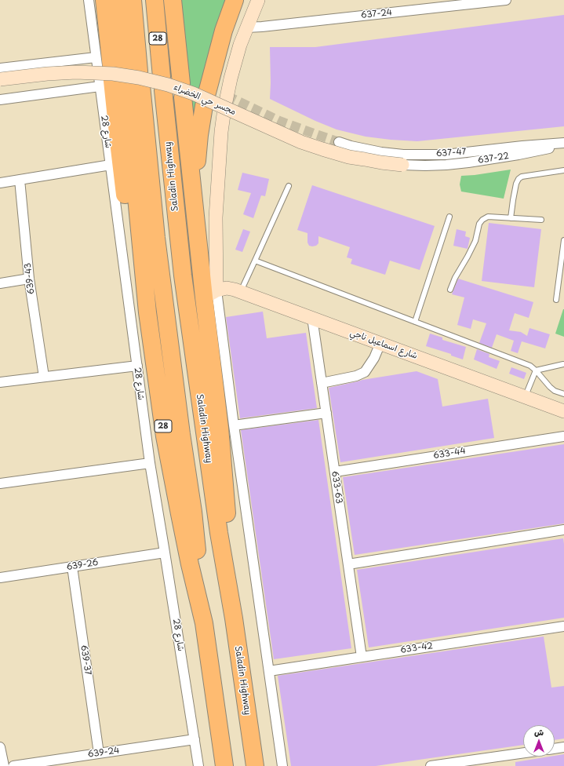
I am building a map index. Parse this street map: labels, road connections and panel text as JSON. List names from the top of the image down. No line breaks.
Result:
{"streets":{"highway":["28","Saladin Highway"],"street":["637-24","مجسر حي الخضراء","شارع 28","637-47","637-22","639-43","شارع اسماعيل ناجي","633-44","633-63","639-26","633-42","639-37","639-24"]},"crossings":[["28","شارع 28"],["مجسر حي الخضراء","637-22"],["شارع 28","639-26"],["شارع 28","639-24"],["637-47","637-22"],["شارع اسماعيل ناجي","633-63"],["633-44","633-63"],["633-63","633-42"],["639-26","639-37"],["639-37","639-24"]],"north":"top"}
